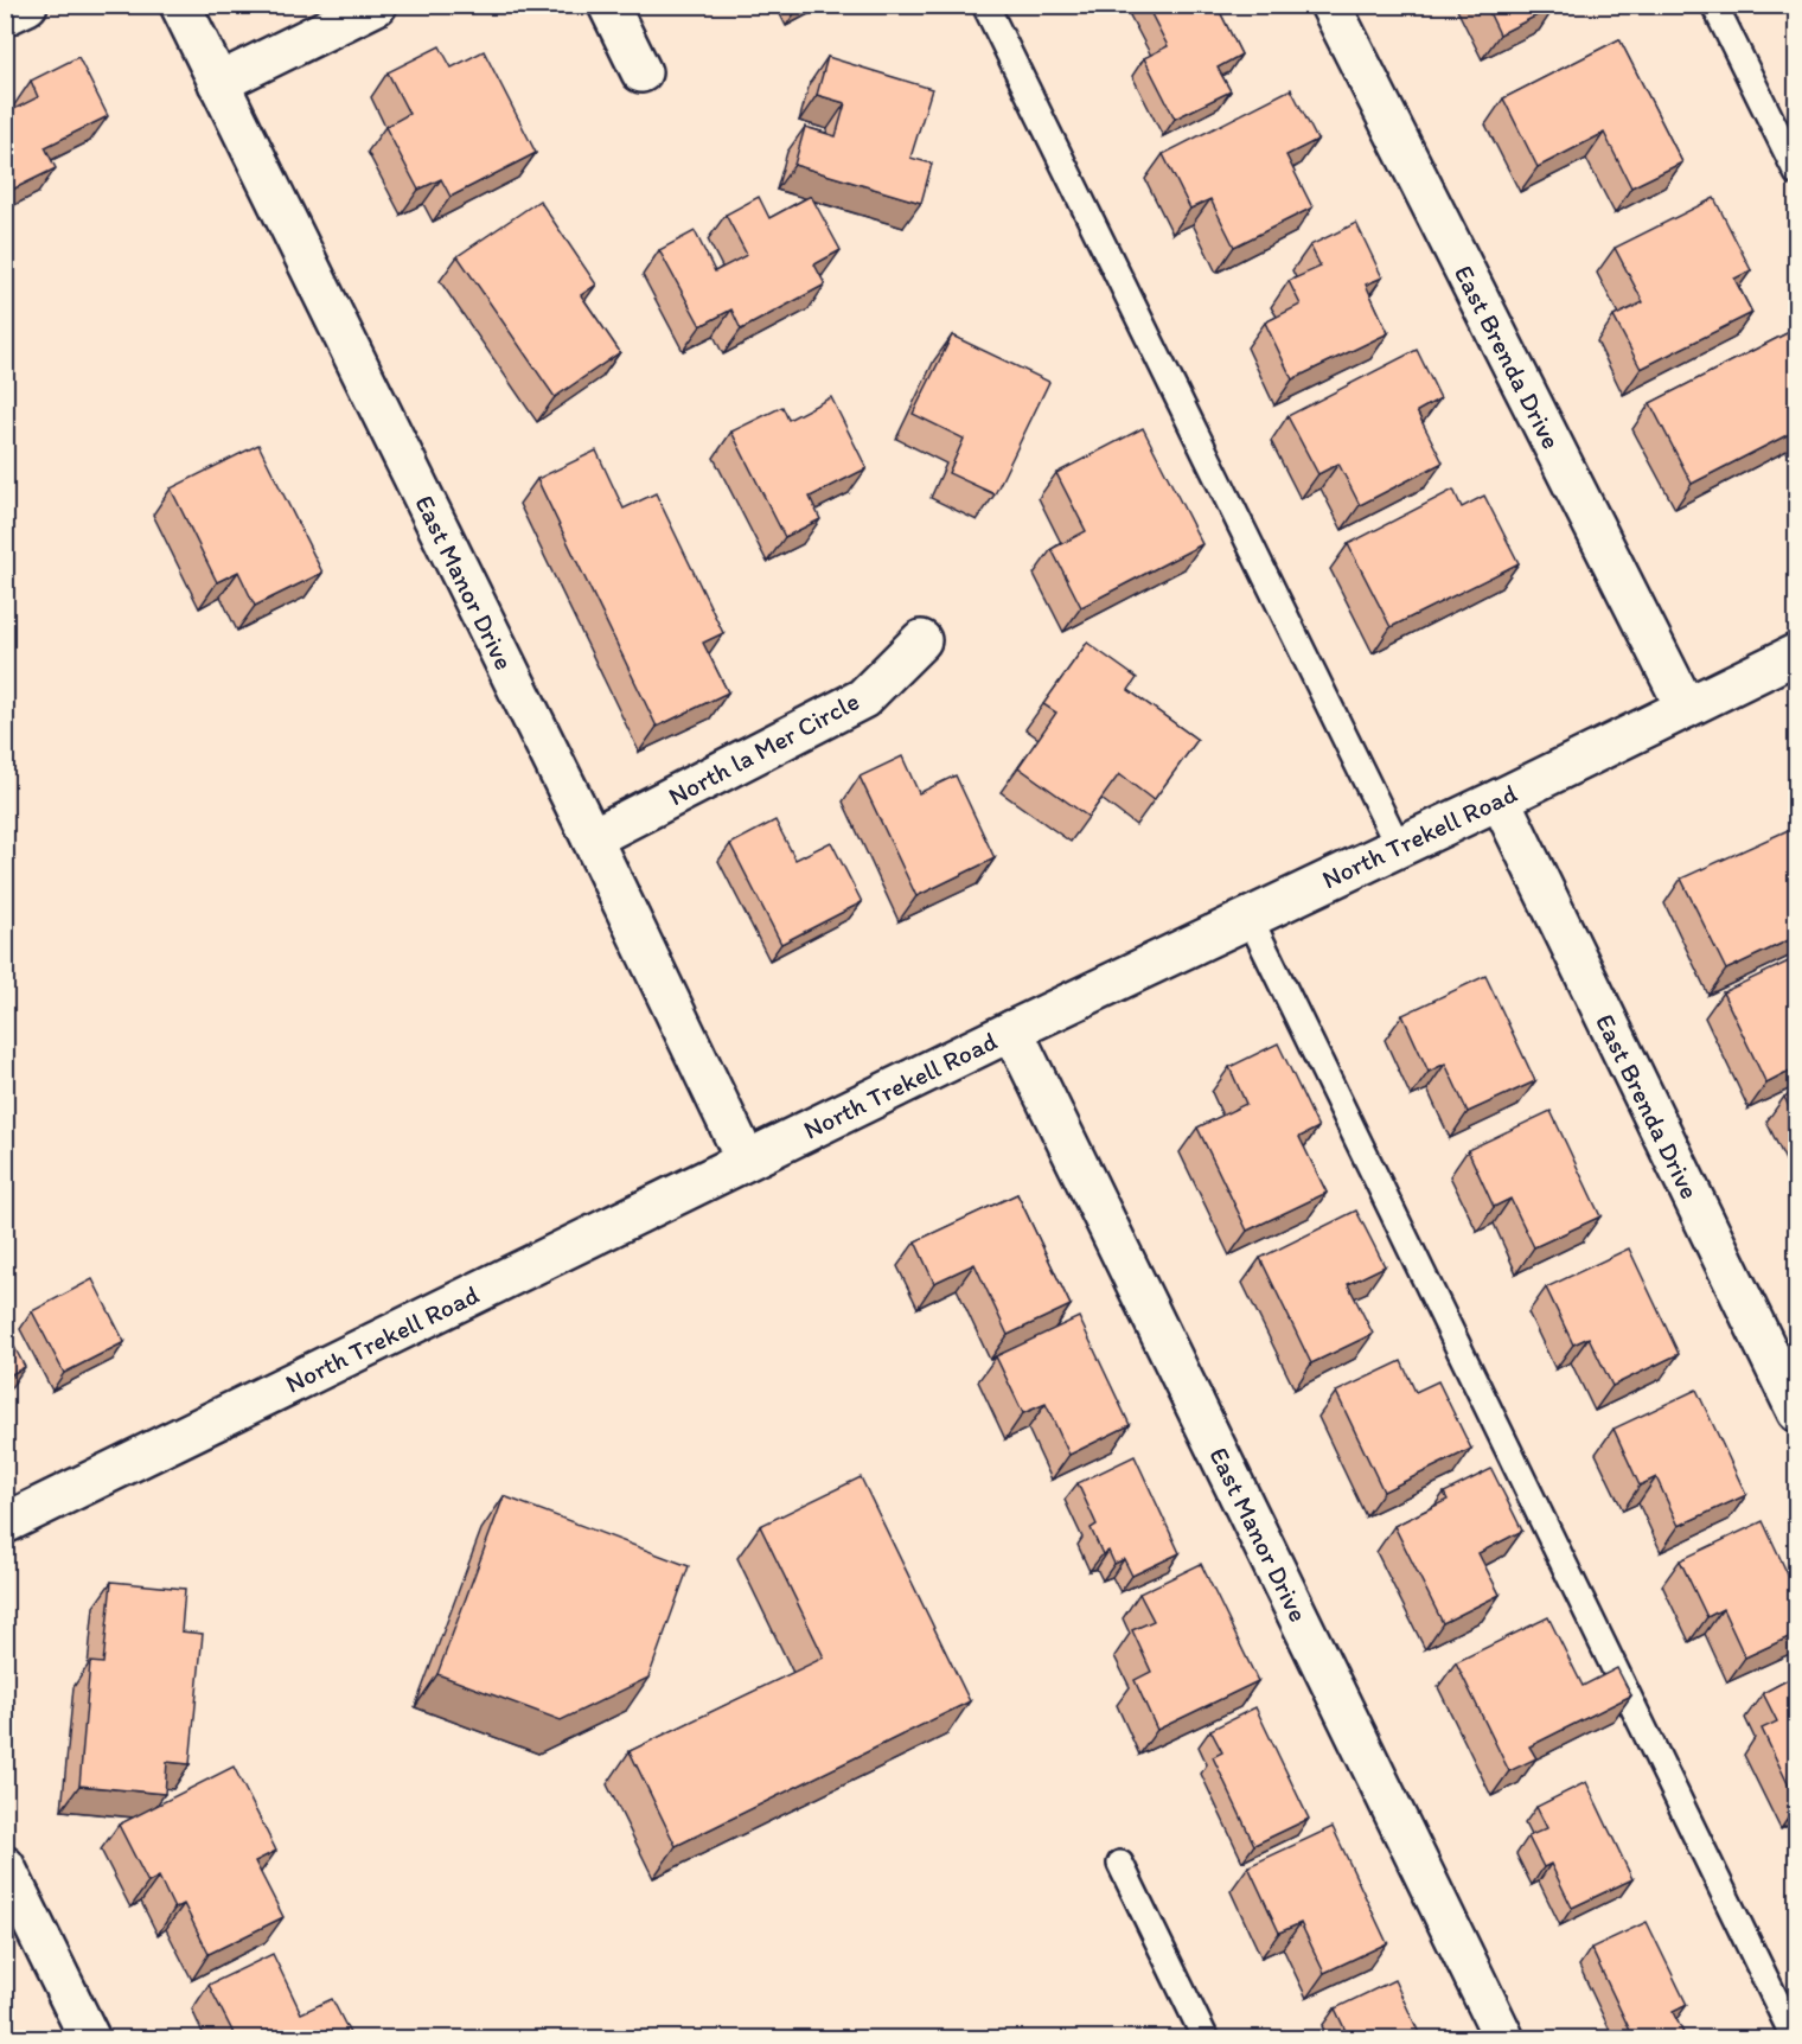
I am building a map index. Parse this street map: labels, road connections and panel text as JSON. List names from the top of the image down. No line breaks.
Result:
{"streets":{"street":["East Brenda Drive","East Manor Drive","North la Mer Circle","North Trekell Road"]},"crossings":[["East Brenda Drive","North Trekell Road"],["East Manor Drive","North la Mer Circle"],["East Manor Drive","North Trekell Road"]]}
